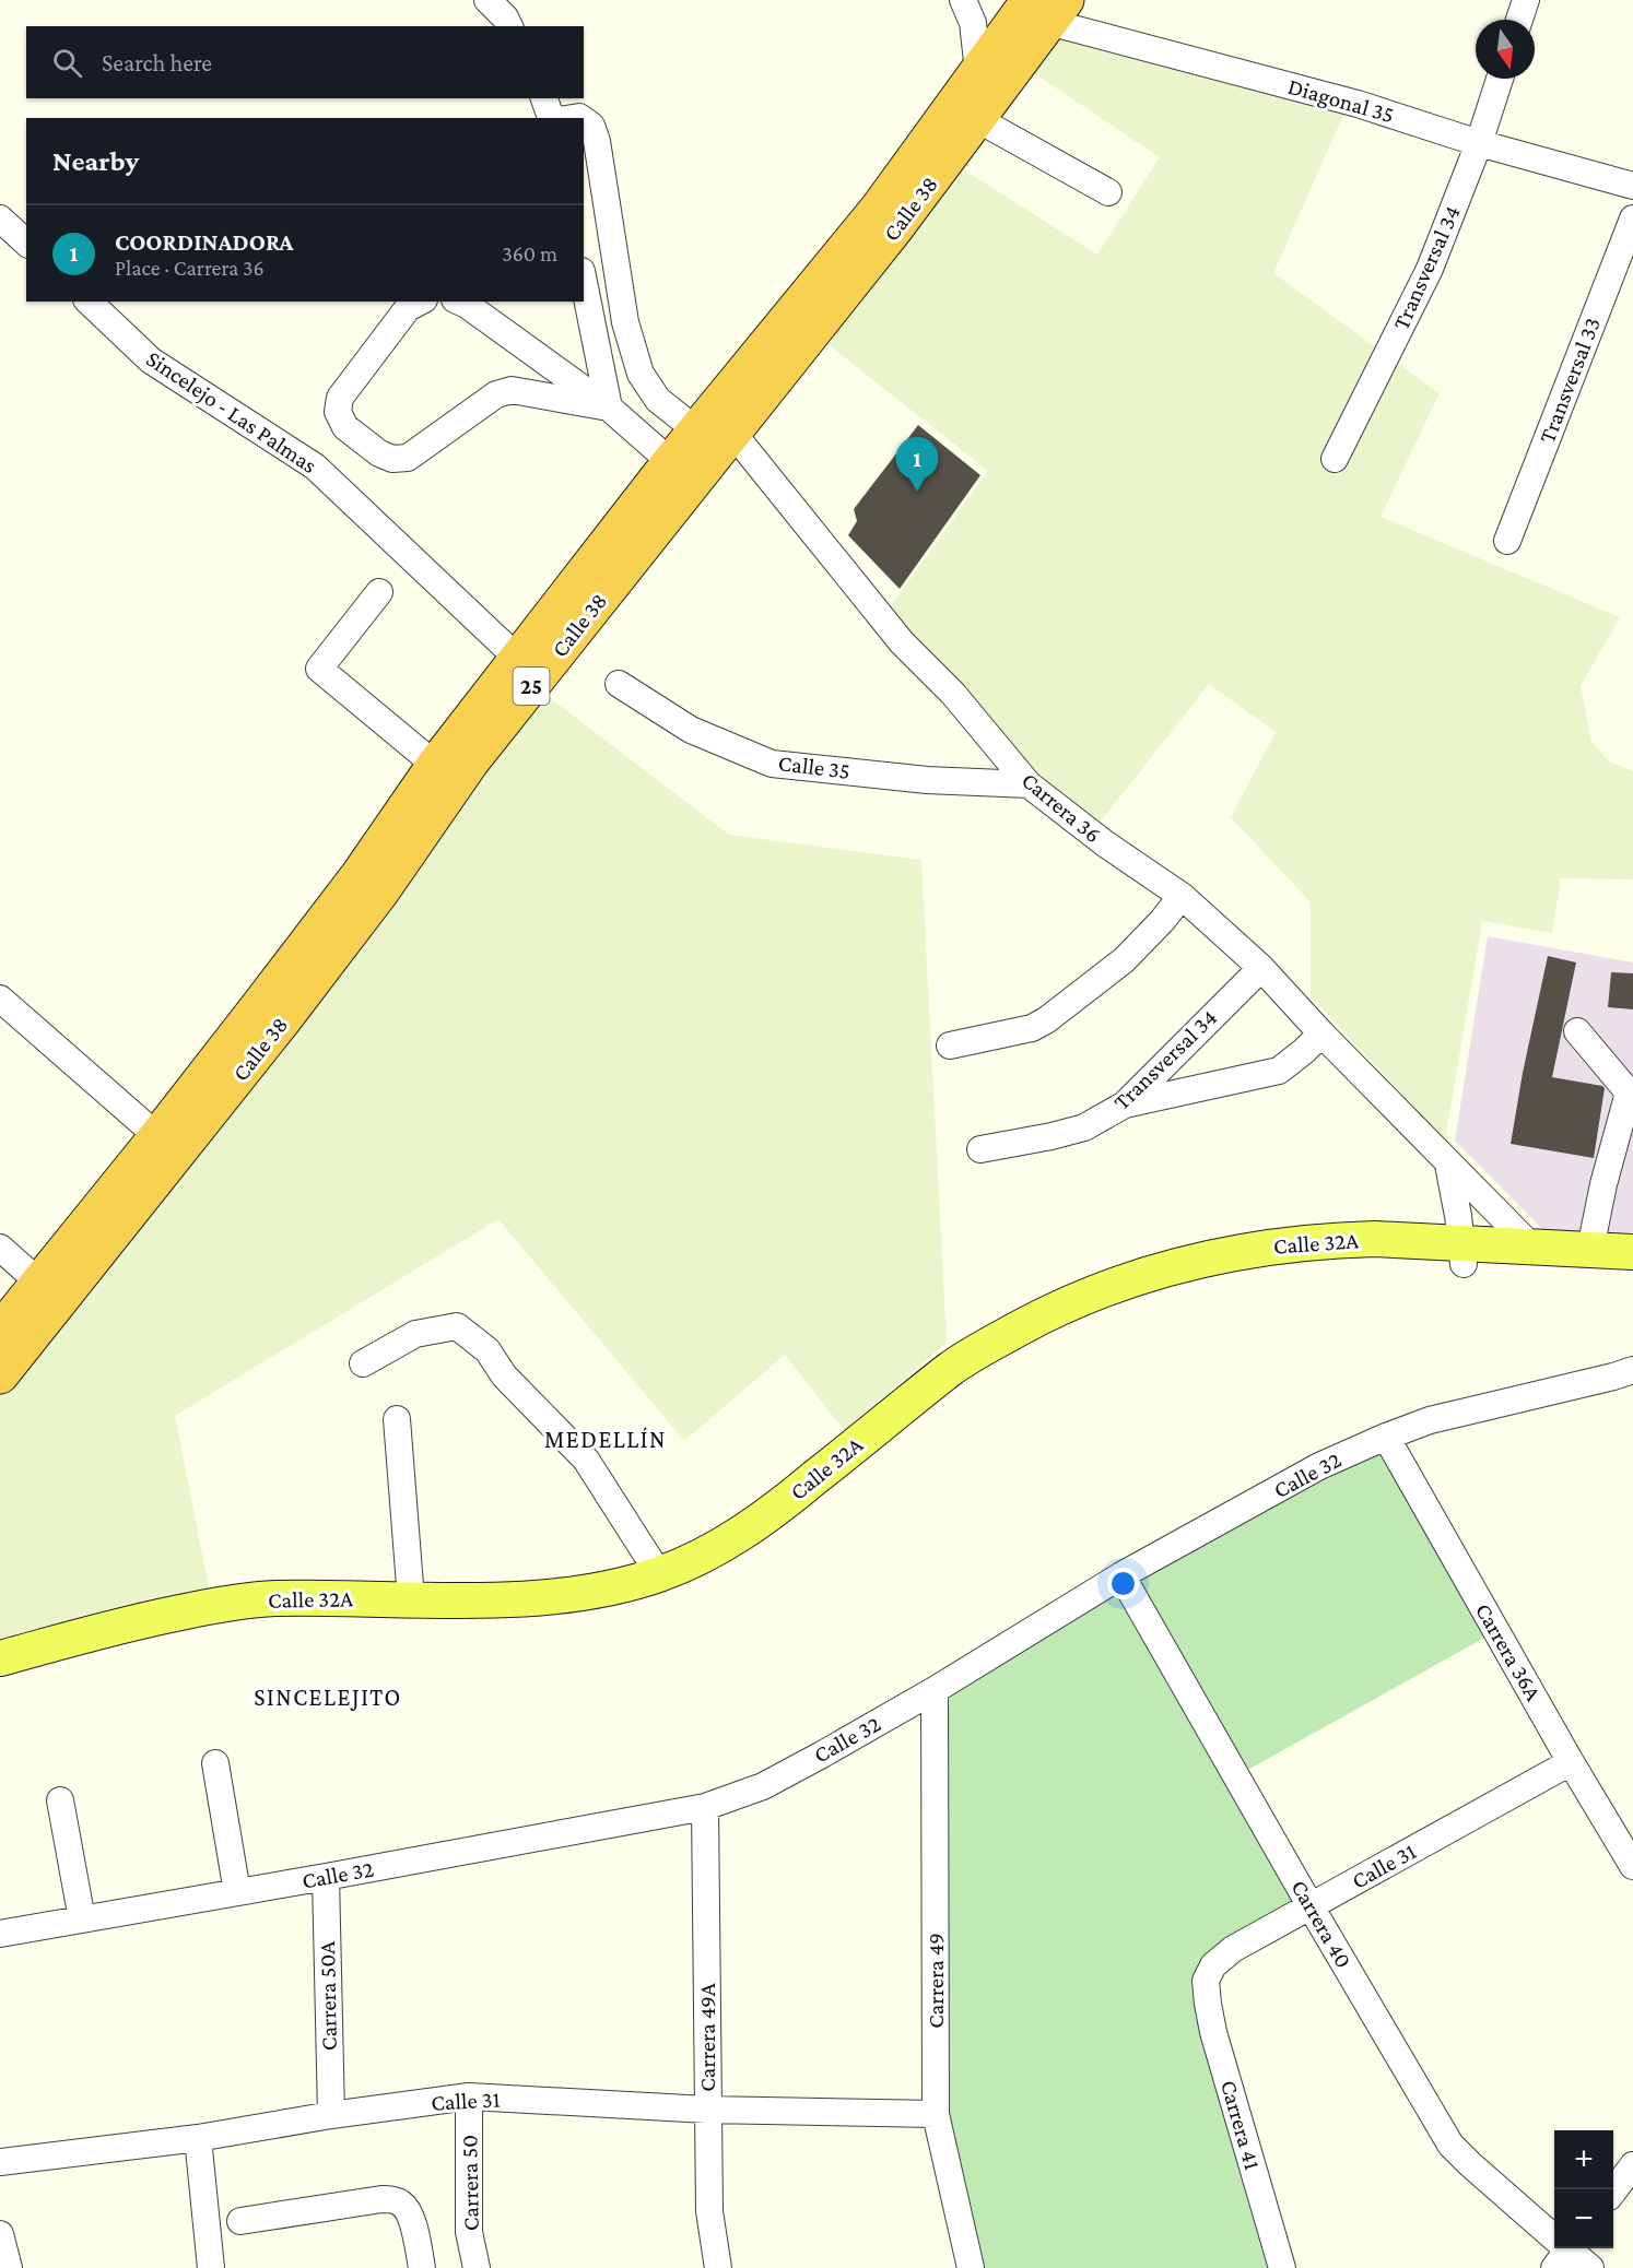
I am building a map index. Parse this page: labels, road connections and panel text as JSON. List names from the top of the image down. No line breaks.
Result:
{"streets":{"highway":["Calle 38","25"],"main road":["Calle 32A"],"street":["Diagonal 35","Transversal 34","Transversal 33","Sincelejo - Las Palmas","Calle 35","Carrera 36","Calle 32","Carrera 36A","Calle 31","Carrera 40","Carrera 49","Carrera 50A","Carrera 49A","Carrera 41","Carrera 50"]},"crossings":[["Diagonal 35","Calle 38"],["Diagonal 35","Transversal 34"],["Calle 38","Sincelejo - Las Palmas"],["Calle 38","Carrera 36"],["Transversal 34","Carrera 36"],["Calle 35","Carrera 36"],["Carrera 36","Calle 32A"],["Calle 32","Carrera 36A"],["Calle 32","Carrera 40"],["Calle 32","Carrera 49"],["Calle 32","Carrera 50A"],["Calle 32","Carrera 49A"],["Carrera 36A","Calle 31"],["Calle 31","Carrera 40"],["Calle 31","Carrera 49"],["Calle 31","Carrera 50A"],["Calle 31","Carrera 49A"],["Calle 31","Carrera 41"],["Calle 31","Carrera 50"]],"districts":["MEDELLÍN","SINCELEJITO"],"north":"bottom","page":{"search":"Search here","heading":"Nearby","list":[{"mark":"1","name":"COORDINADORA","note":"Place · Carrera 36","value":"360 m"}],"pins":"1","map_buttons":["+","−"]}}
